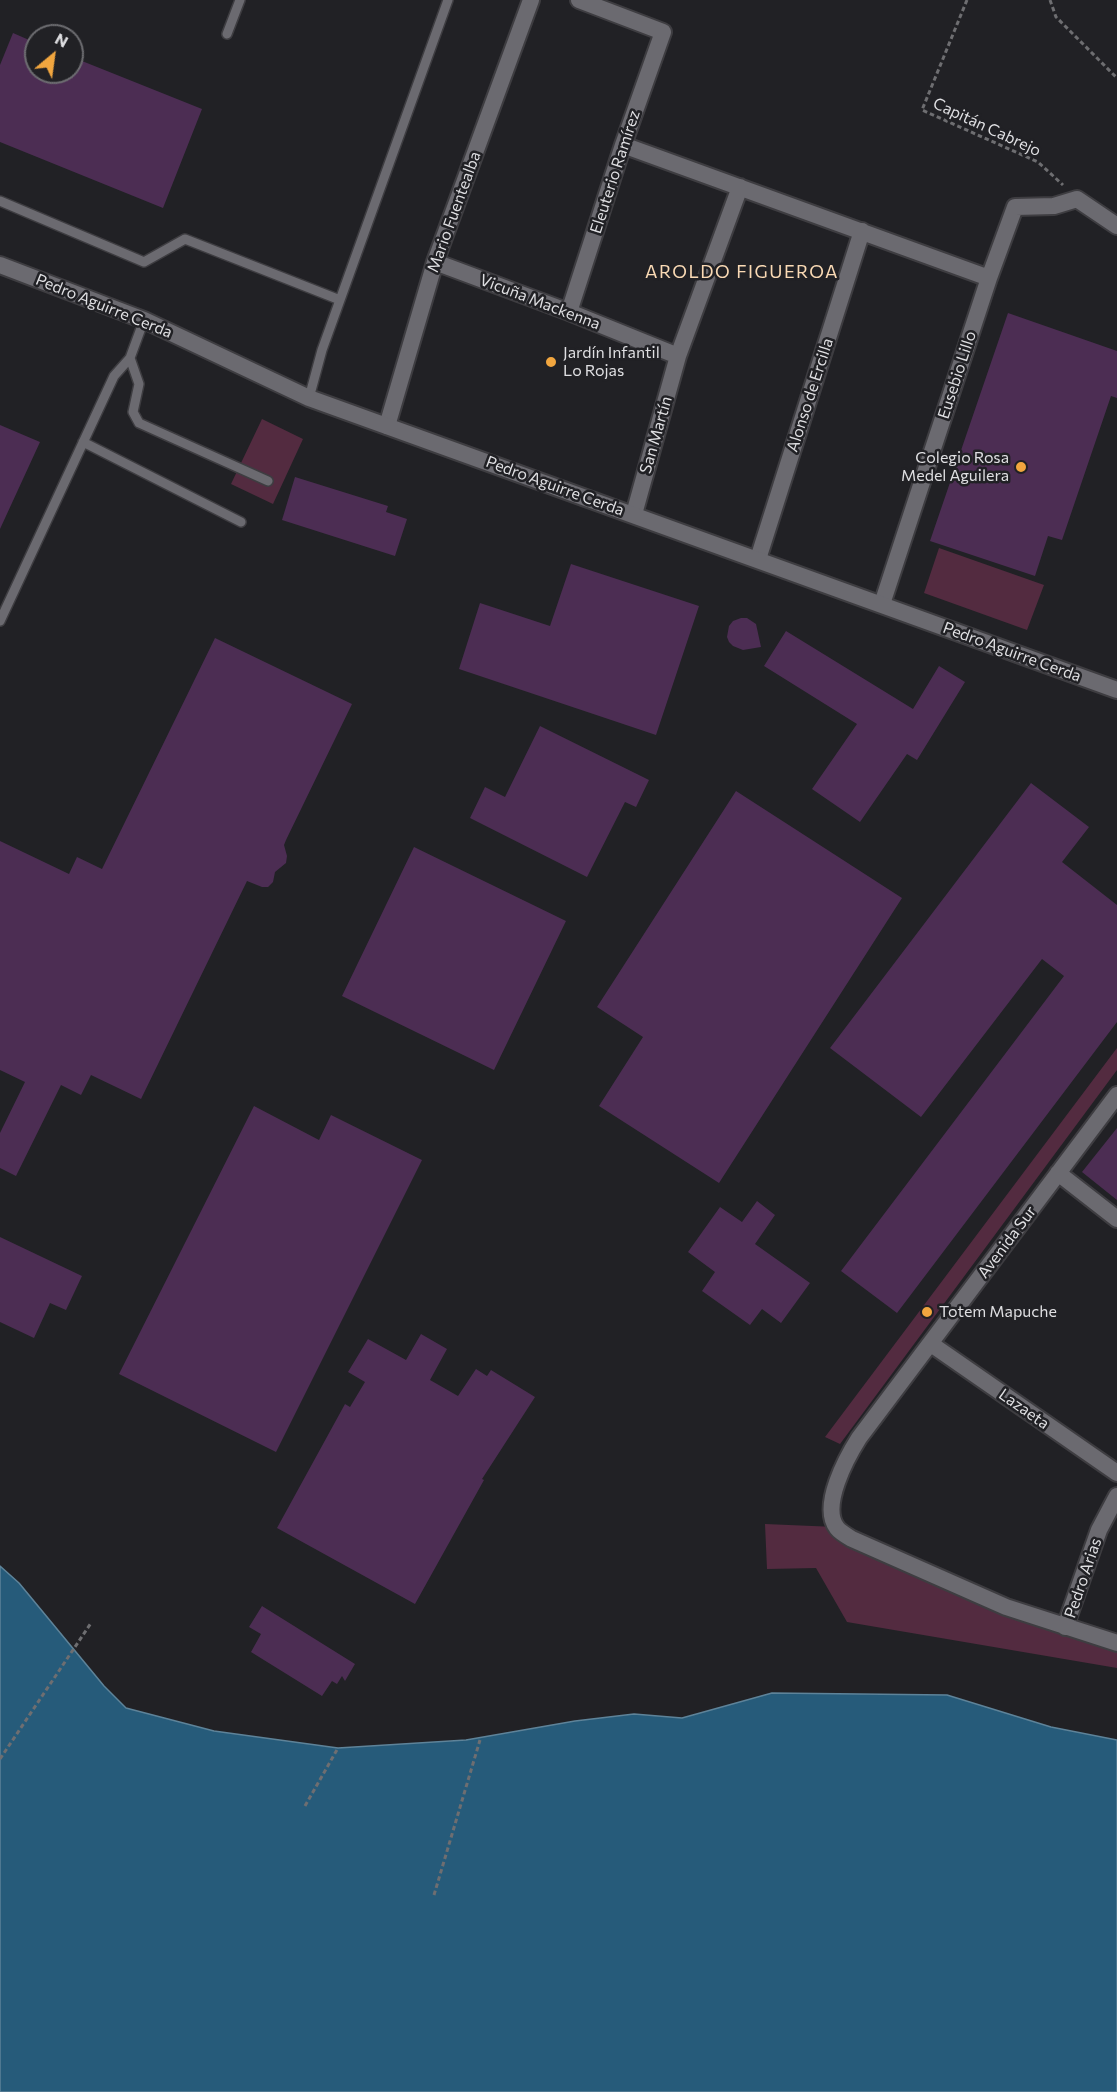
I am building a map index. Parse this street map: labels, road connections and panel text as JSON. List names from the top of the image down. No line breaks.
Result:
{"streets":{"street":["Eleuterio Ramírez","Mario Fuentealba","Vicuña Mackenna","Pedro Aguirre Cerda","Eusebio Lillo","Alonso de Ercilla","San Martín","Avenida Sur","Lazaeta","Pedro Arias"],"path":["Capitán Cabrejo"]},"crossings":[["Capitán Cabrejo","Eusebio Lillo"],["Eleuterio Ramírez","Vicuña Mackenna"],["Mario Fuentealba","Vicuña Mackenna"],["Mario Fuentealba","Pedro Aguirre Cerda"],["Vicuña Mackenna","San Martín"],["Pedro Aguirre Cerda","Eusebio Lillo"],["Pedro Aguirre Cerda","Alonso de Ercilla"],["Pedro Aguirre Cerda","San Martín"],["Avenida Sur","Lazaeta"],["Avenida Sur","Pedro Arias"]],"districts":["AROLDO FIGUEROA"],"places":["Jardín Infantil Lo Rojas","Colegio Rosa Medel Aguilera","Totem Mapuche"],"north":"top right"}
